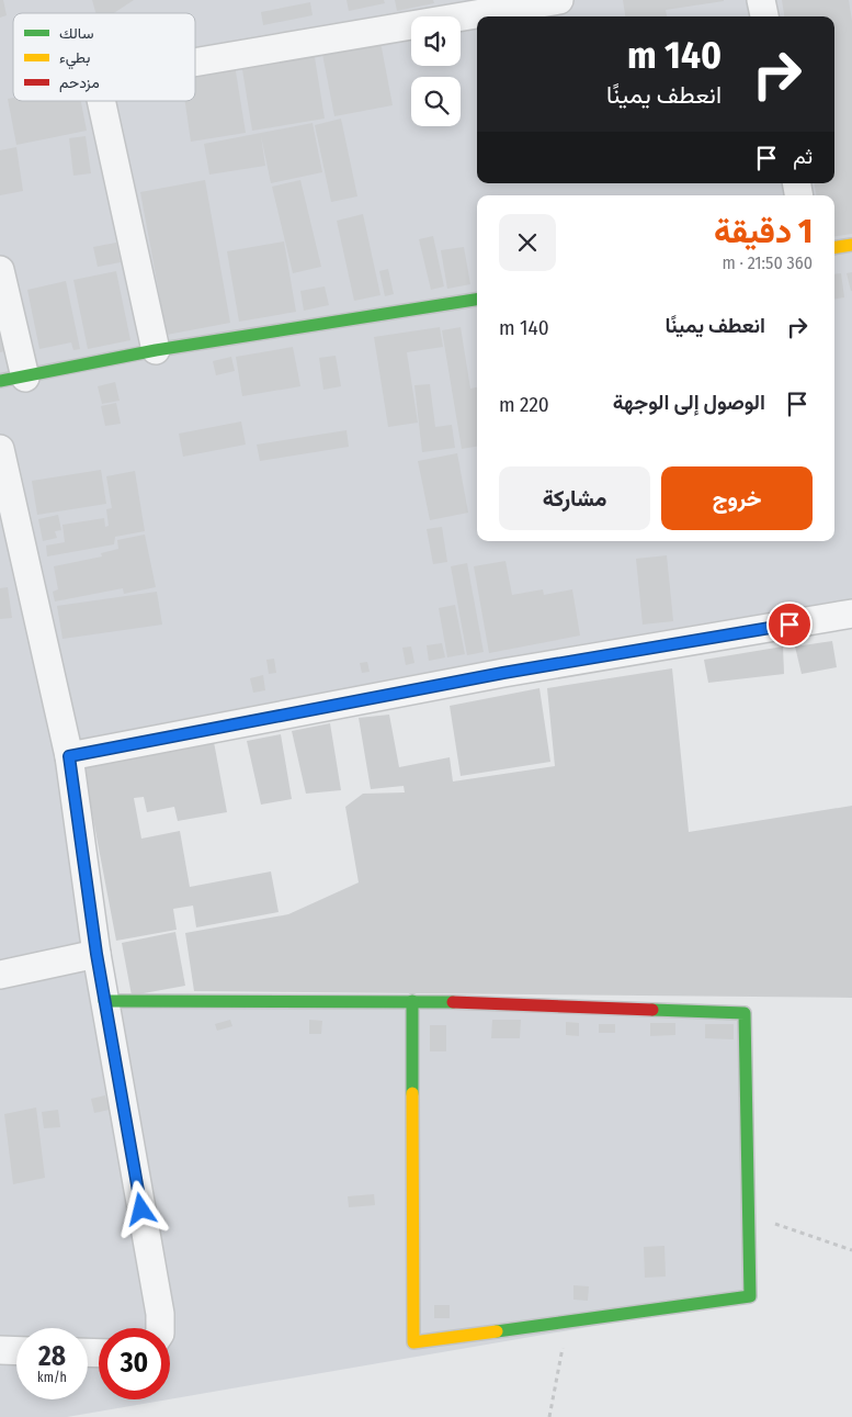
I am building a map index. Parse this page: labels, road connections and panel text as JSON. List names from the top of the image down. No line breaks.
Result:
{"legend":["سالك","بطيء","مزدحم"],"page":{"turn":["140 m","انعطف يمينًا"],"then":"ثم","heading":["1 دقيقة","360 m · 21:50"],"list":[{"name":"انعطف يمينًا","value":"140 m"},{"name":"الوصول إلى الوجهة","value":"220 m"}],"buttons":["خروج","مشاركة"],"speed":"28 km/h","limit":"30"}}
